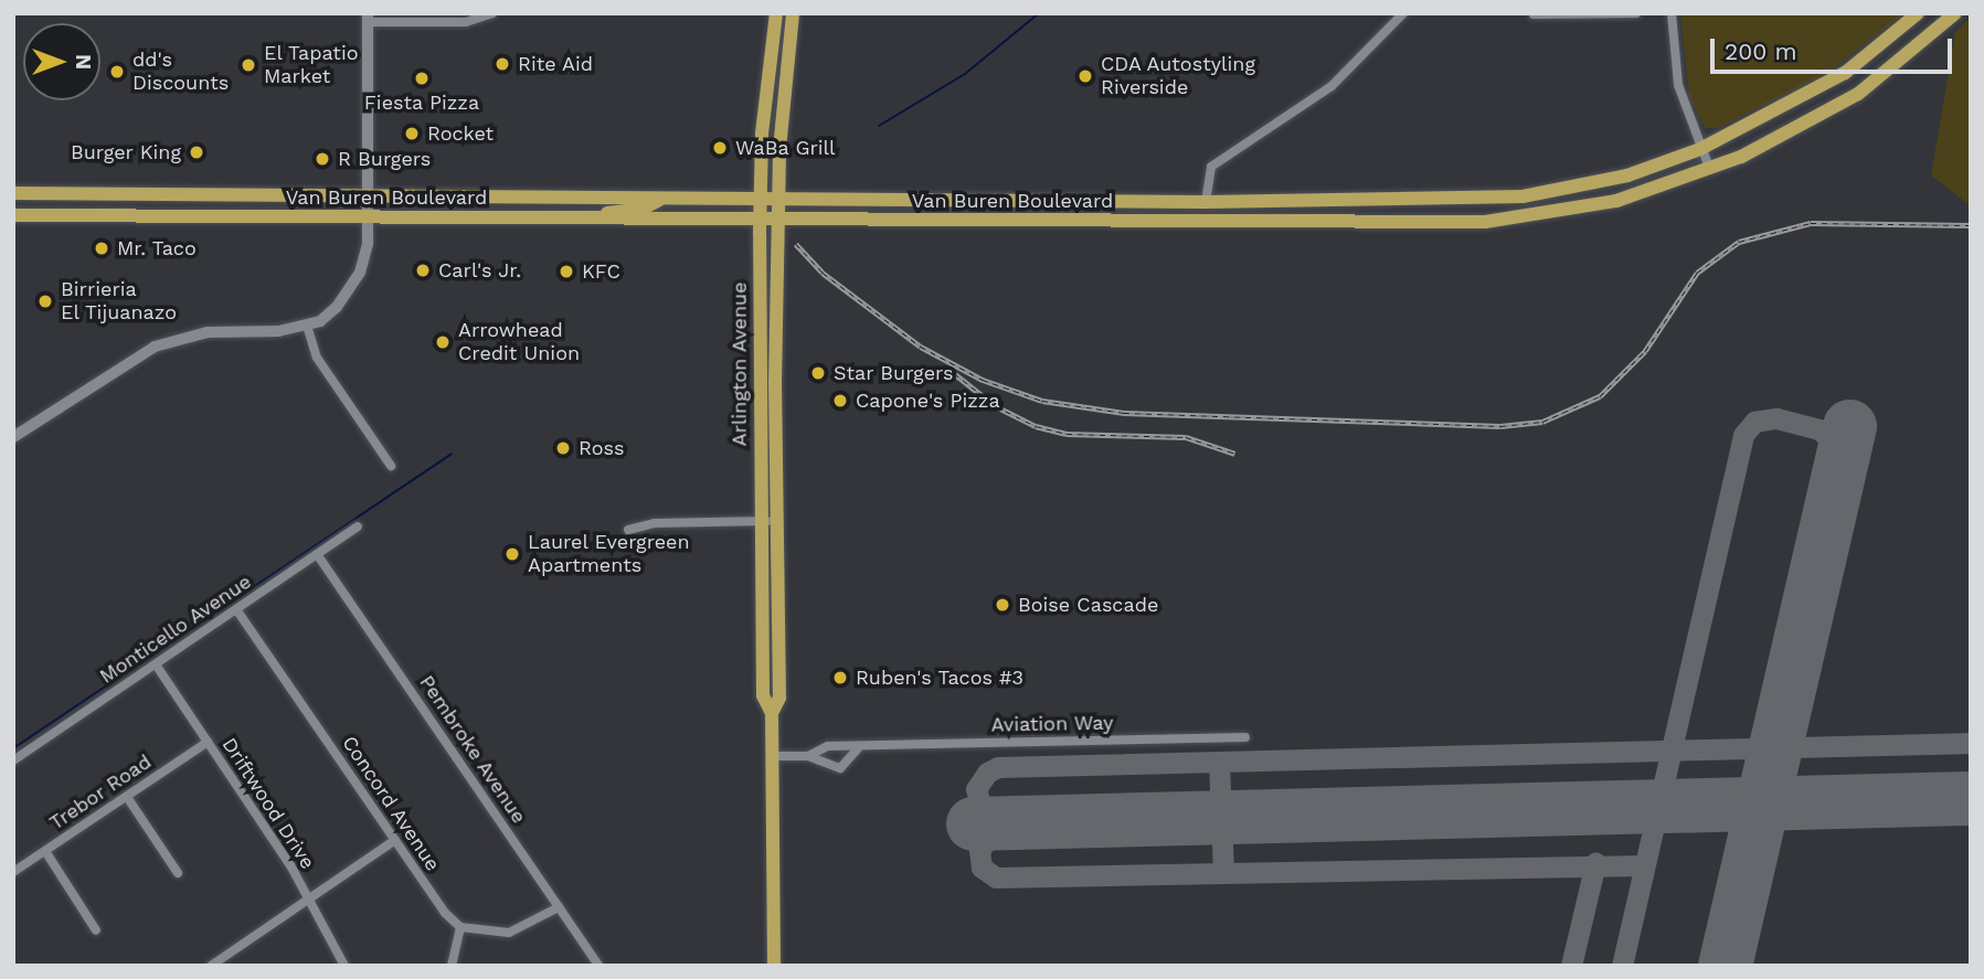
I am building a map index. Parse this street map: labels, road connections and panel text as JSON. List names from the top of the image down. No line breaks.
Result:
{"streets":{"main road":["Van Buren Boulevard","Arlington Avenue"],"street":["Monticello Avenue","Aviation Way","Pembroke Avenue","Trebor Road","Driftwood Drive","Concord Avenue"]},"crossings":[["Van Buren Boulevard","Arlington Avenue"],["Arlington Avenue","Aviation Way"],["Monticello Avenue","Pembroke Avenue"],["Monticello Avenue","Driftwood Drive"],["Monticello Avenue","Concord Avenue"],["Trebor Road","Driftwood Drive"]],"places":["Rite Aid","El Tapatio Market","dd's Discounts","CDA Autostyling Riverside","Fiesta Pizza","Rocket","WaBa Grill","Burger King","R Burgers","Mr. Taco","Carl's Jr.","KFC","Birrieria El Tijuanazo","Arrowhead Credit Union","Star Burgers","Capone's Pizza","Ross","Laurel Evergreen Apartments","Boise Cascade","Ruben's Tacos #3"],"scale_bar":"200 m","north":"right"}
